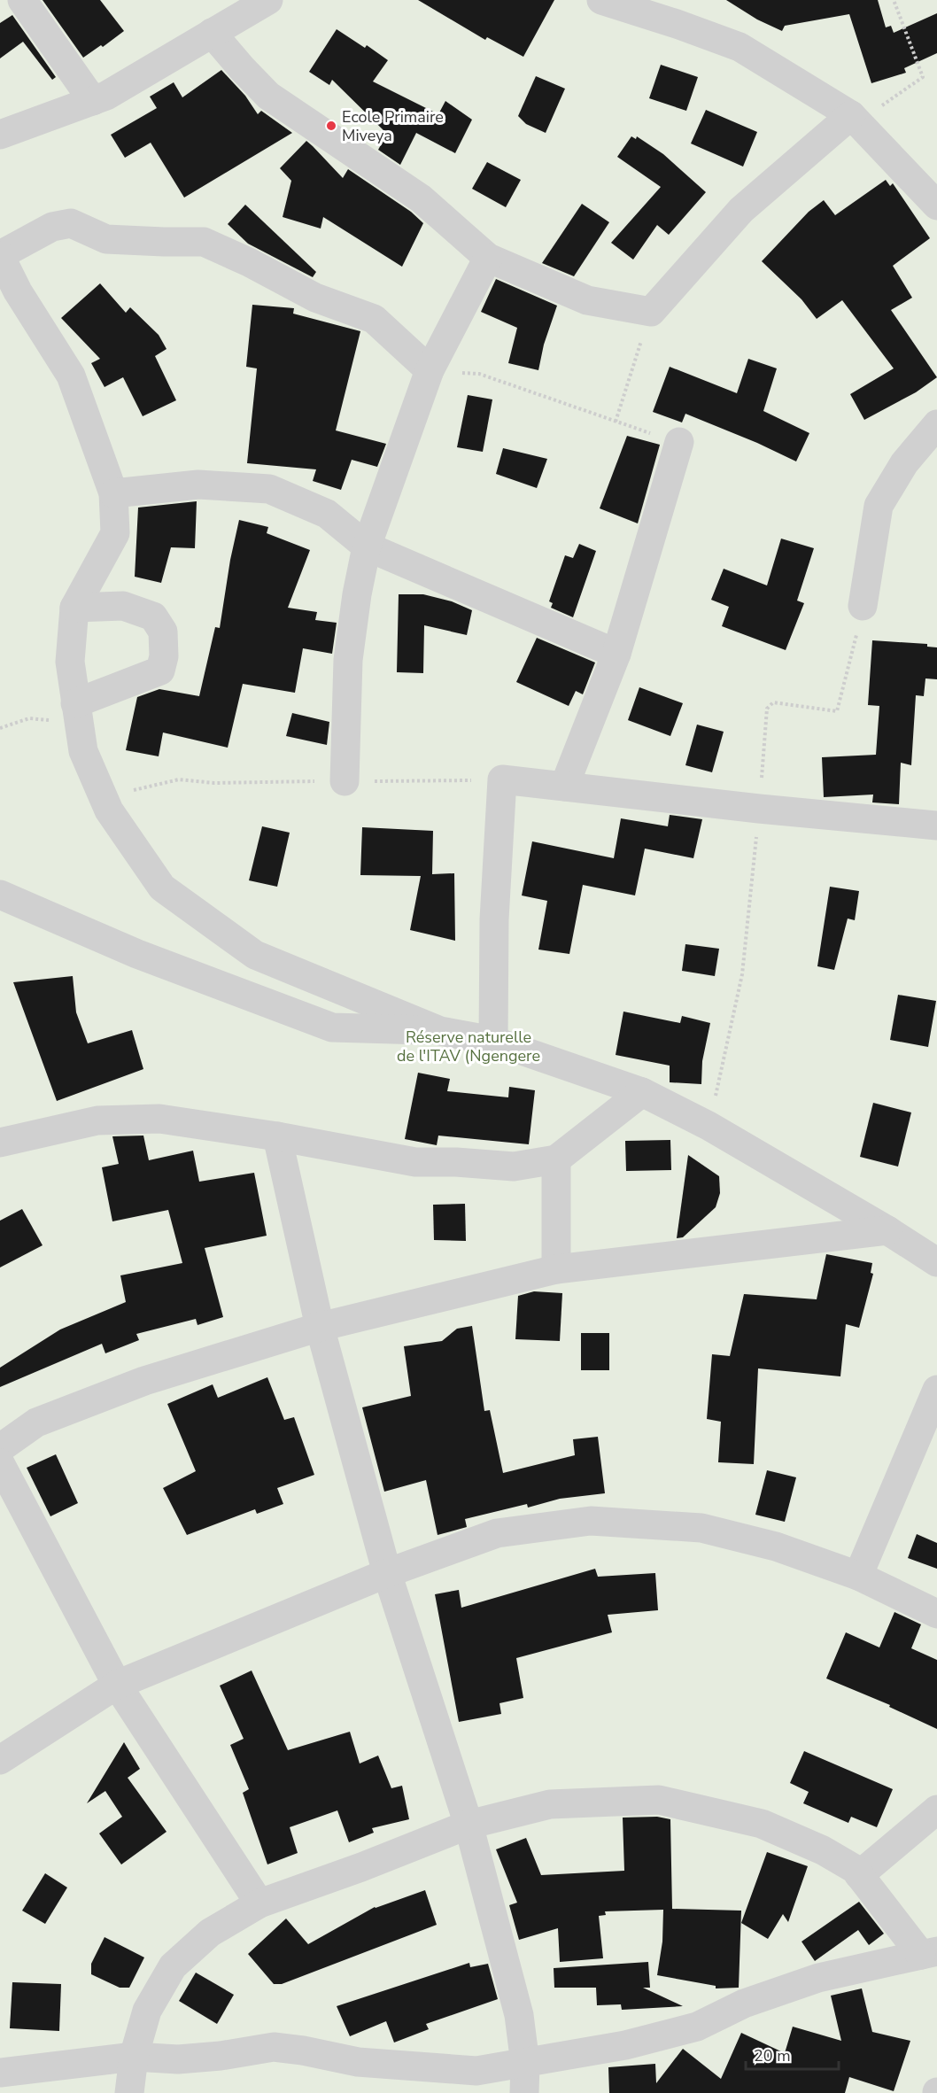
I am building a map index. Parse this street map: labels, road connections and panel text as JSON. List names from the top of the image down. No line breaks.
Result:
{"parks":["Réserve naturelle de l'ITAV (Ngengere"],"places":["Ecole Primaire Miveya"],"scale_bar":"20 m"}
